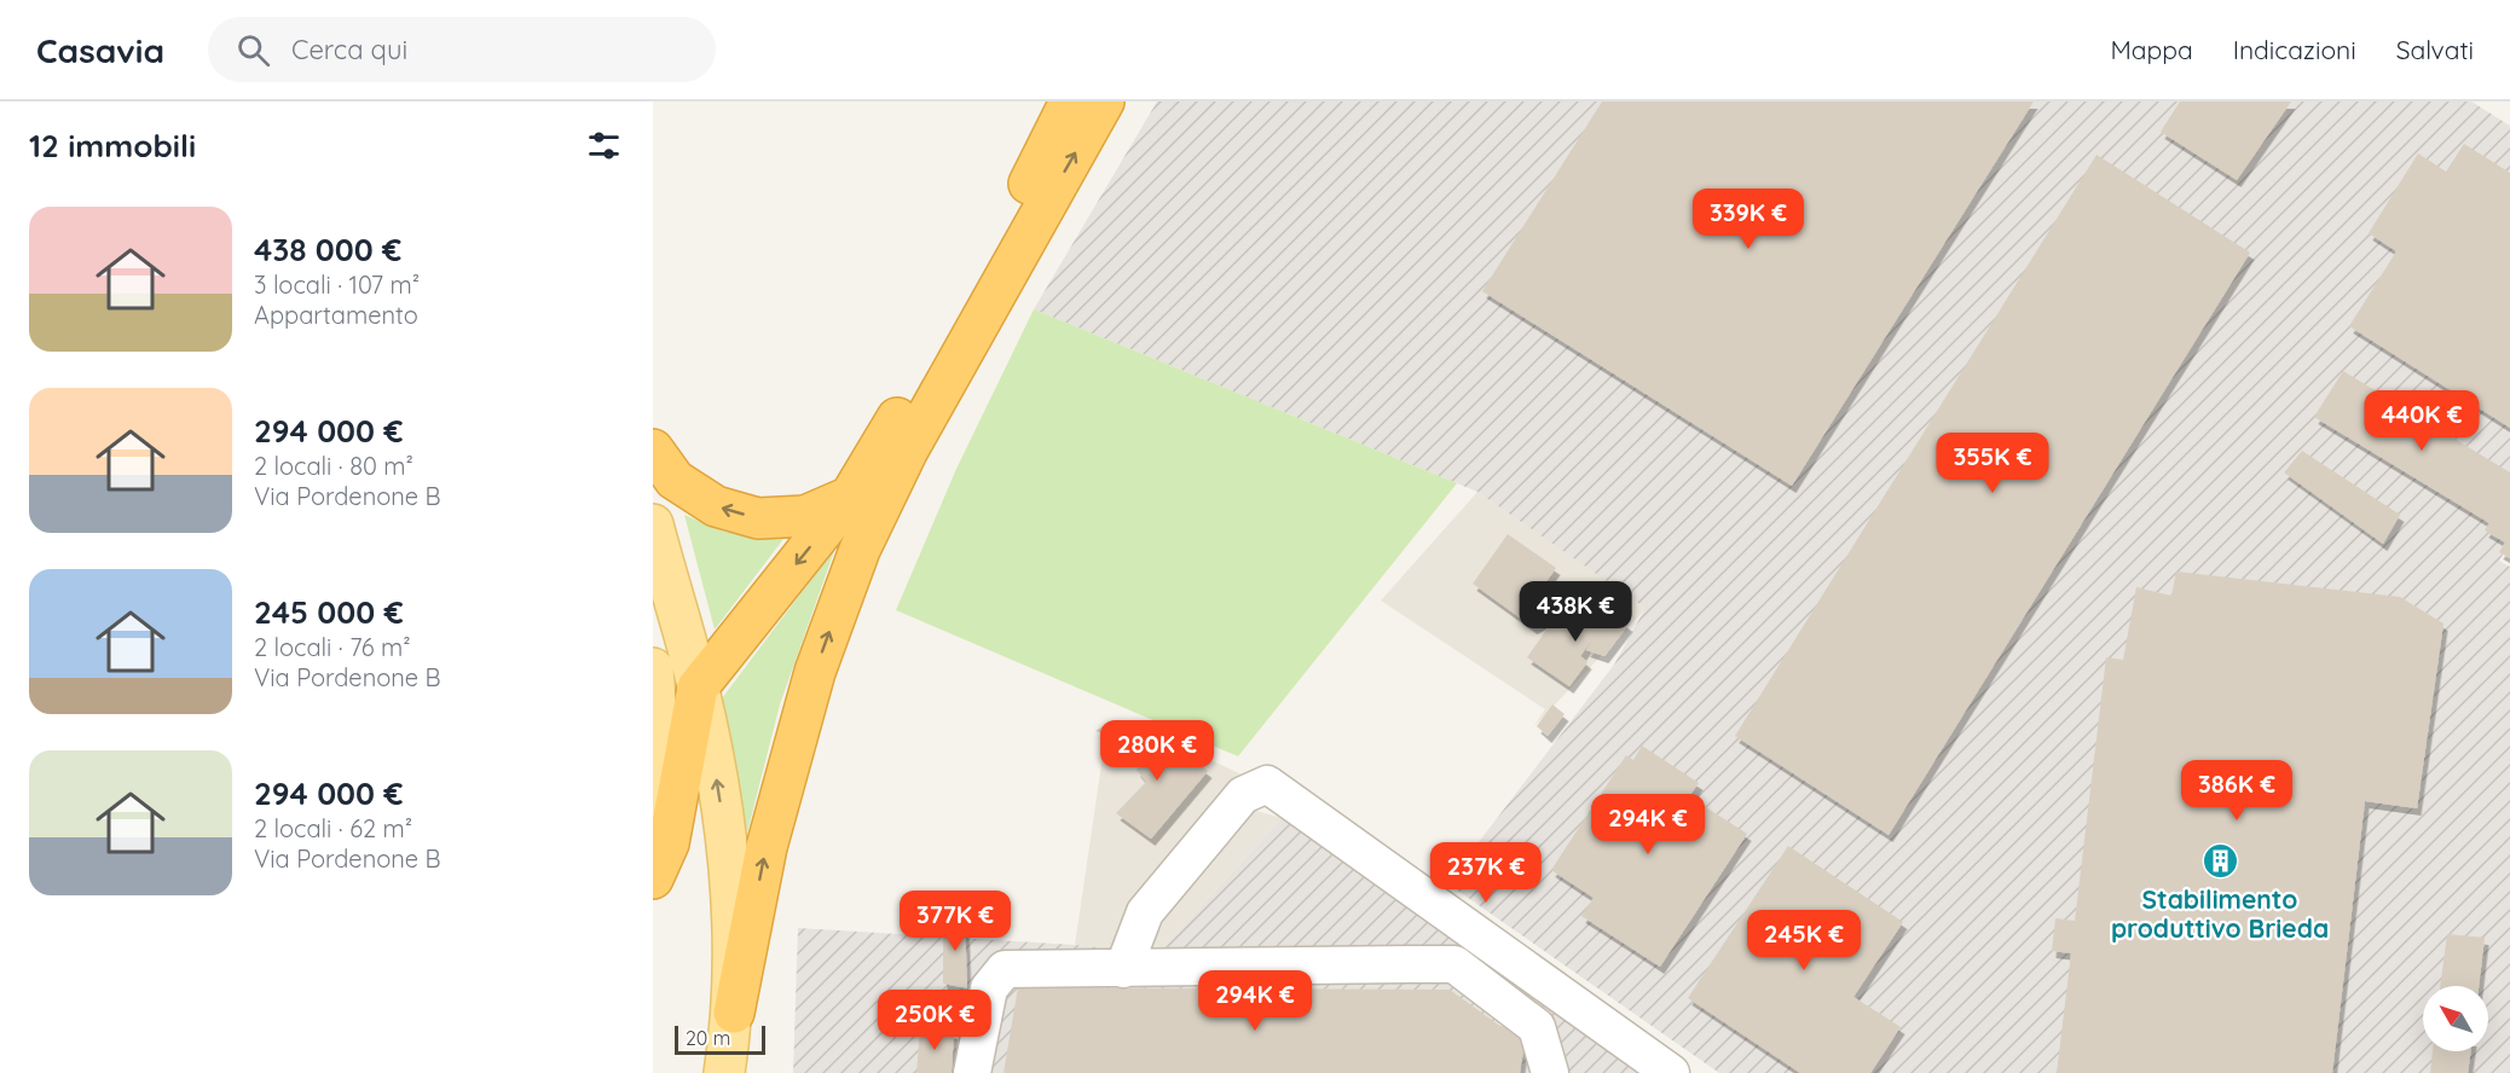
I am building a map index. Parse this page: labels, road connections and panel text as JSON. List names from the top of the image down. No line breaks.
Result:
{"places":{"building":["Stabilimento produttivo Brieda"]},"scale_bar":"20 m","north":"top left","page":{"header":"Casavia","search":"Cerca qui","nav":["Mappa","Indicazioni","Salvati"],"heading":"12 immobili","list":[{"name":"438 000 €","note":"3 locali · 107 m² · Appartamento"},{"name":"294 000 €","note":"2 locali · 80 m² · Via Pordenone B"},{"name":"245 000 €","note":"2 locali · 76 m² · Via Pordenone B"},{"name":"294 000 €","note":"2 locali · 62 m² · Via Pordenone B"}],"price":["339K €","440K €","355K €","438K €","280K €","386K €","294K €","237K €","377K €","245K €","294K €","250K €"],"scale":"20 m"}}
